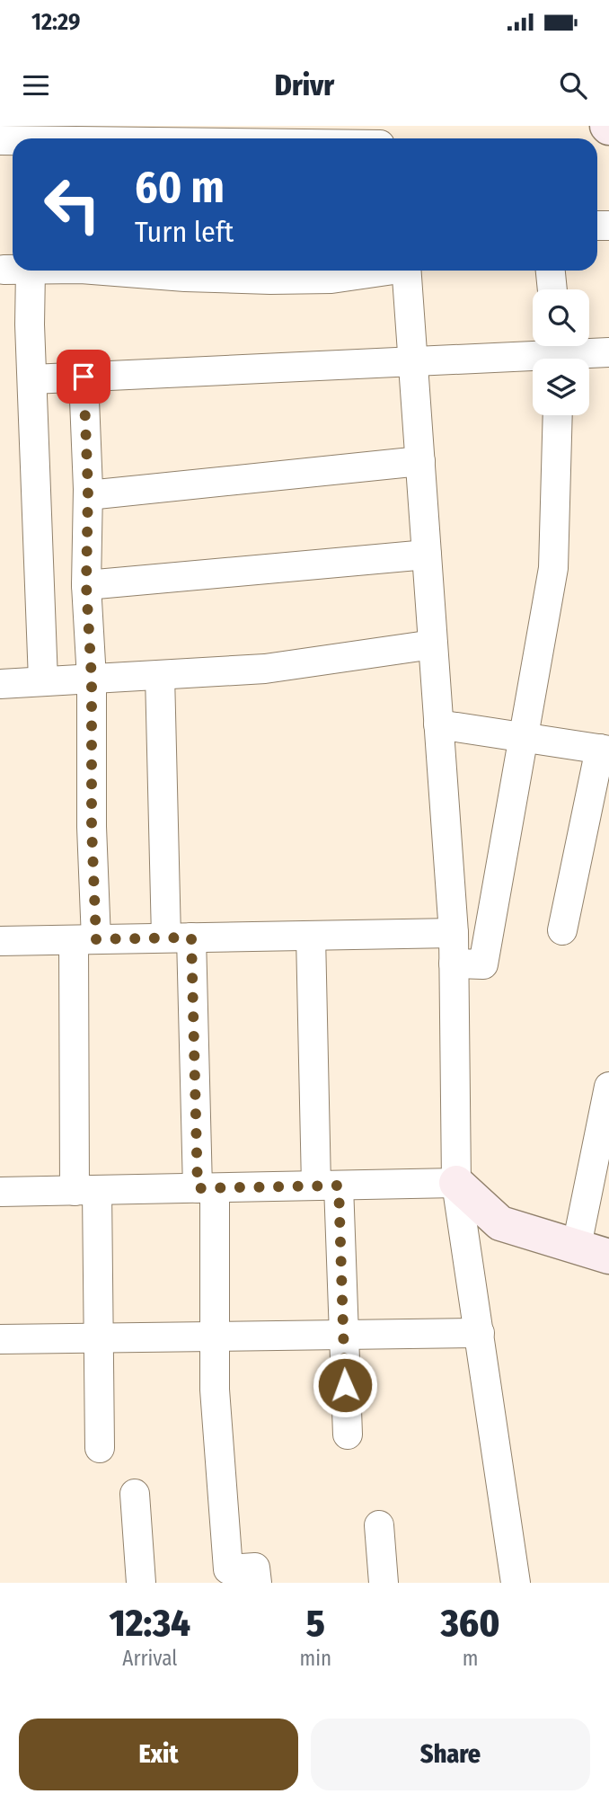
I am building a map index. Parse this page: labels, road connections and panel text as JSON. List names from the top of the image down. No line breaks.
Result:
{"page":{"status":"12:29","header":"Drivr","turn":["60 m","Turn left"],"eta":["12:34","Arrival","5","min","360","m"],"buttons":["Exit","Share"]}}
